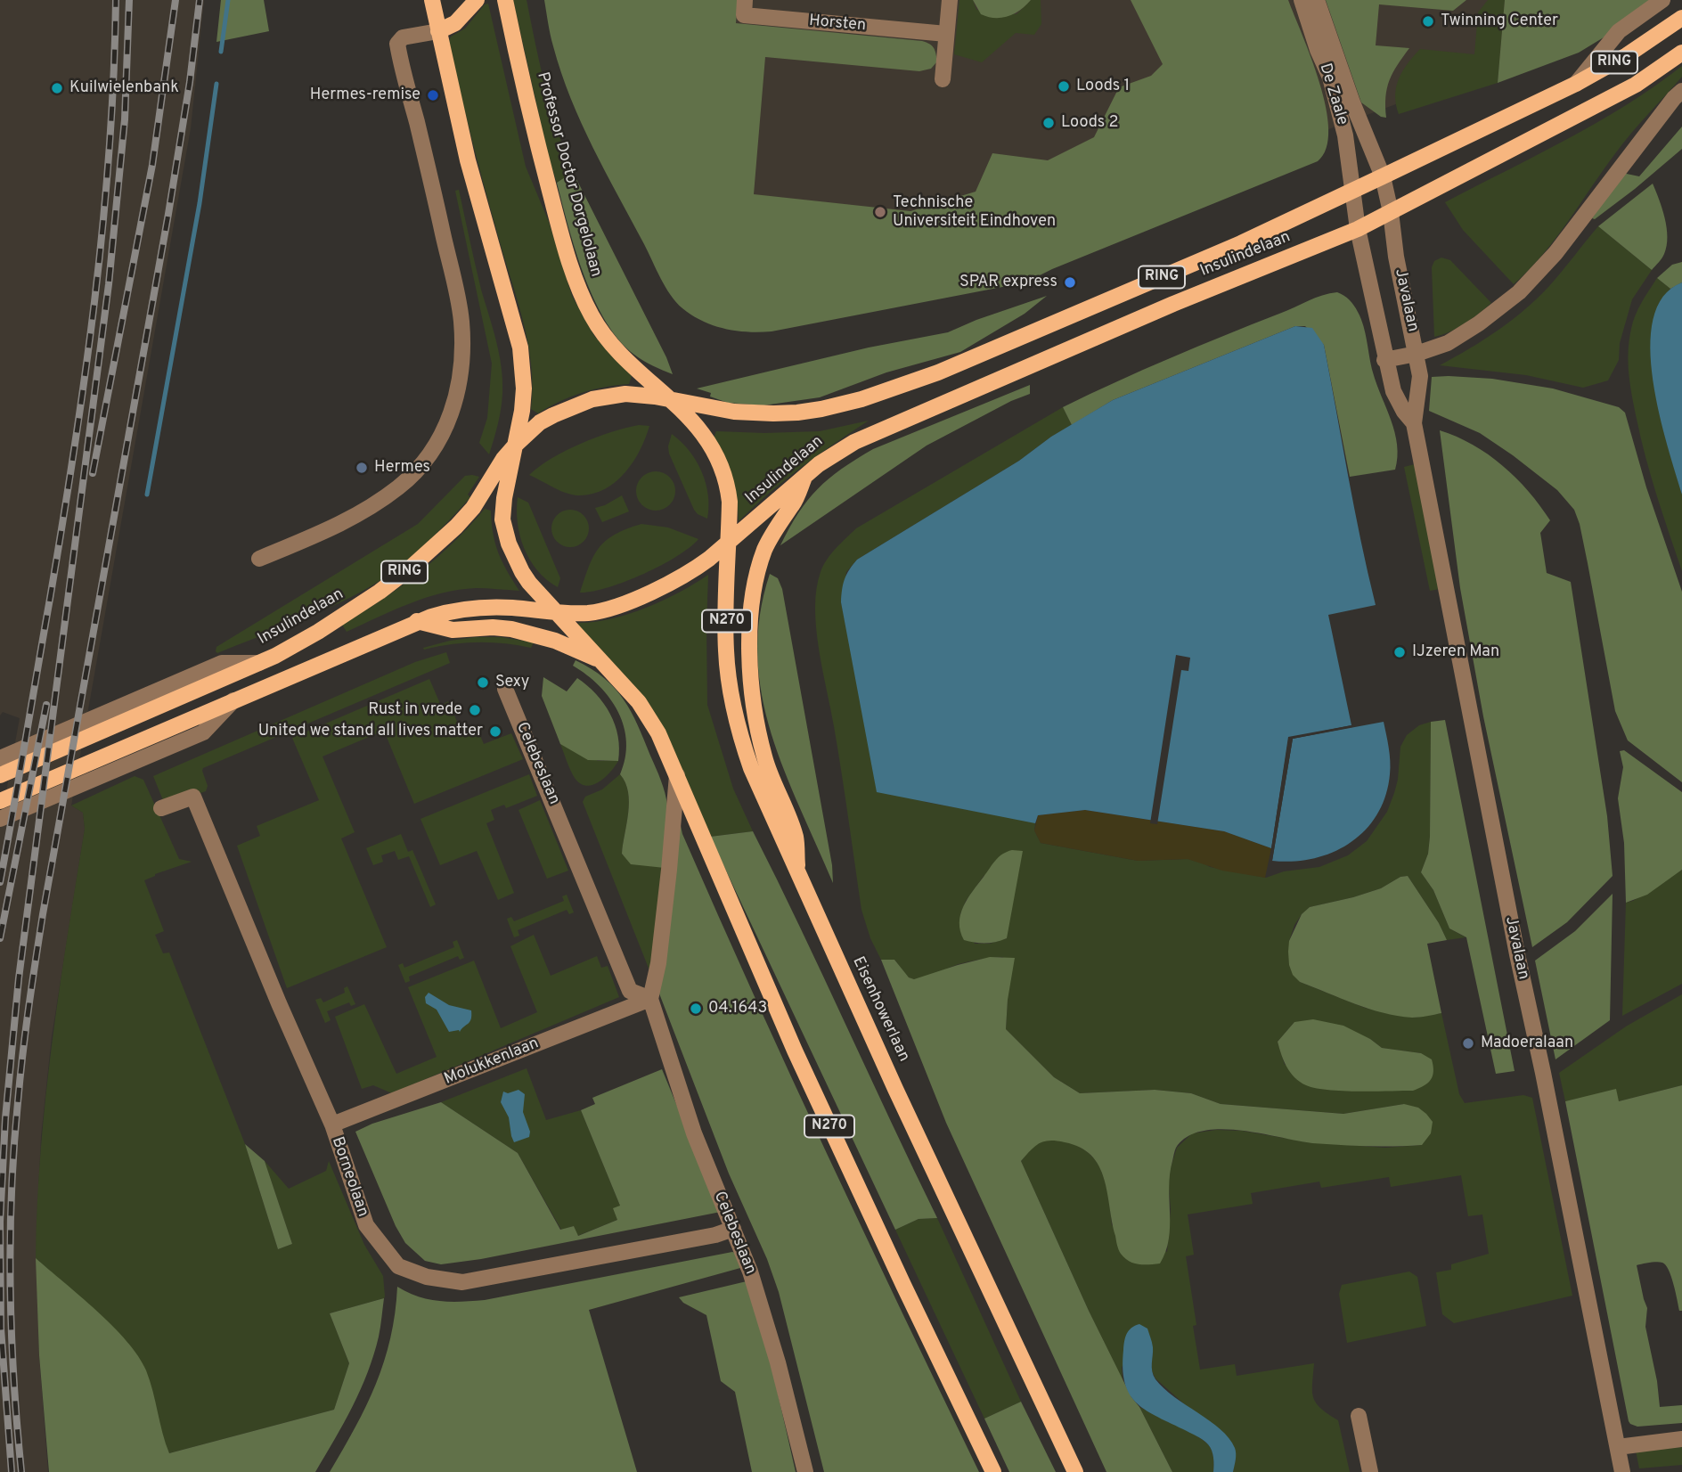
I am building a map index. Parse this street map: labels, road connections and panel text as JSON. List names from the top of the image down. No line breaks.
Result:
{"streets":{"main road":["RING","Professor Doctor Dorgelolaan","Insulindelaan","N270","Eisenhowerlaan"],"street":["Horsten","De Zaale","Javalaan","Celebeslaan","Molukkenlaan","Borneolaan"]},"crossings":[["RING","Professor Doctor Dorgelolaan"],["RING","Insulindelaan"],["RING","N270"],["RING","Eisenhowerlaan"],["De Zaale","Insulindelaan"],["De Zaale","Javalaan"],["Professor Doctor Dorgelolaan","Insulindelaan"],["Professor Doctor Dorgelolaan","Eisenhowerlaan"],["Insulindelaan","Javalaan"],["Insulindelaan","Eisenhowerlaan"],["Celebeslaan","Molukkenlaan"],["Celebeslaan","Borneolaan"],["Molukkenlaan","Borneolaan"]],"places":["Twinning Center","Loods 1","Kuilwielenbank","Hermes-remise","Loods 2","Technische Universiteit Eindhoven","SPAR express","Hermes","IJzeren Man","Sexy","Rust in vrede","United we stand all lives matter","04.1643","Madoeralaan"]}
